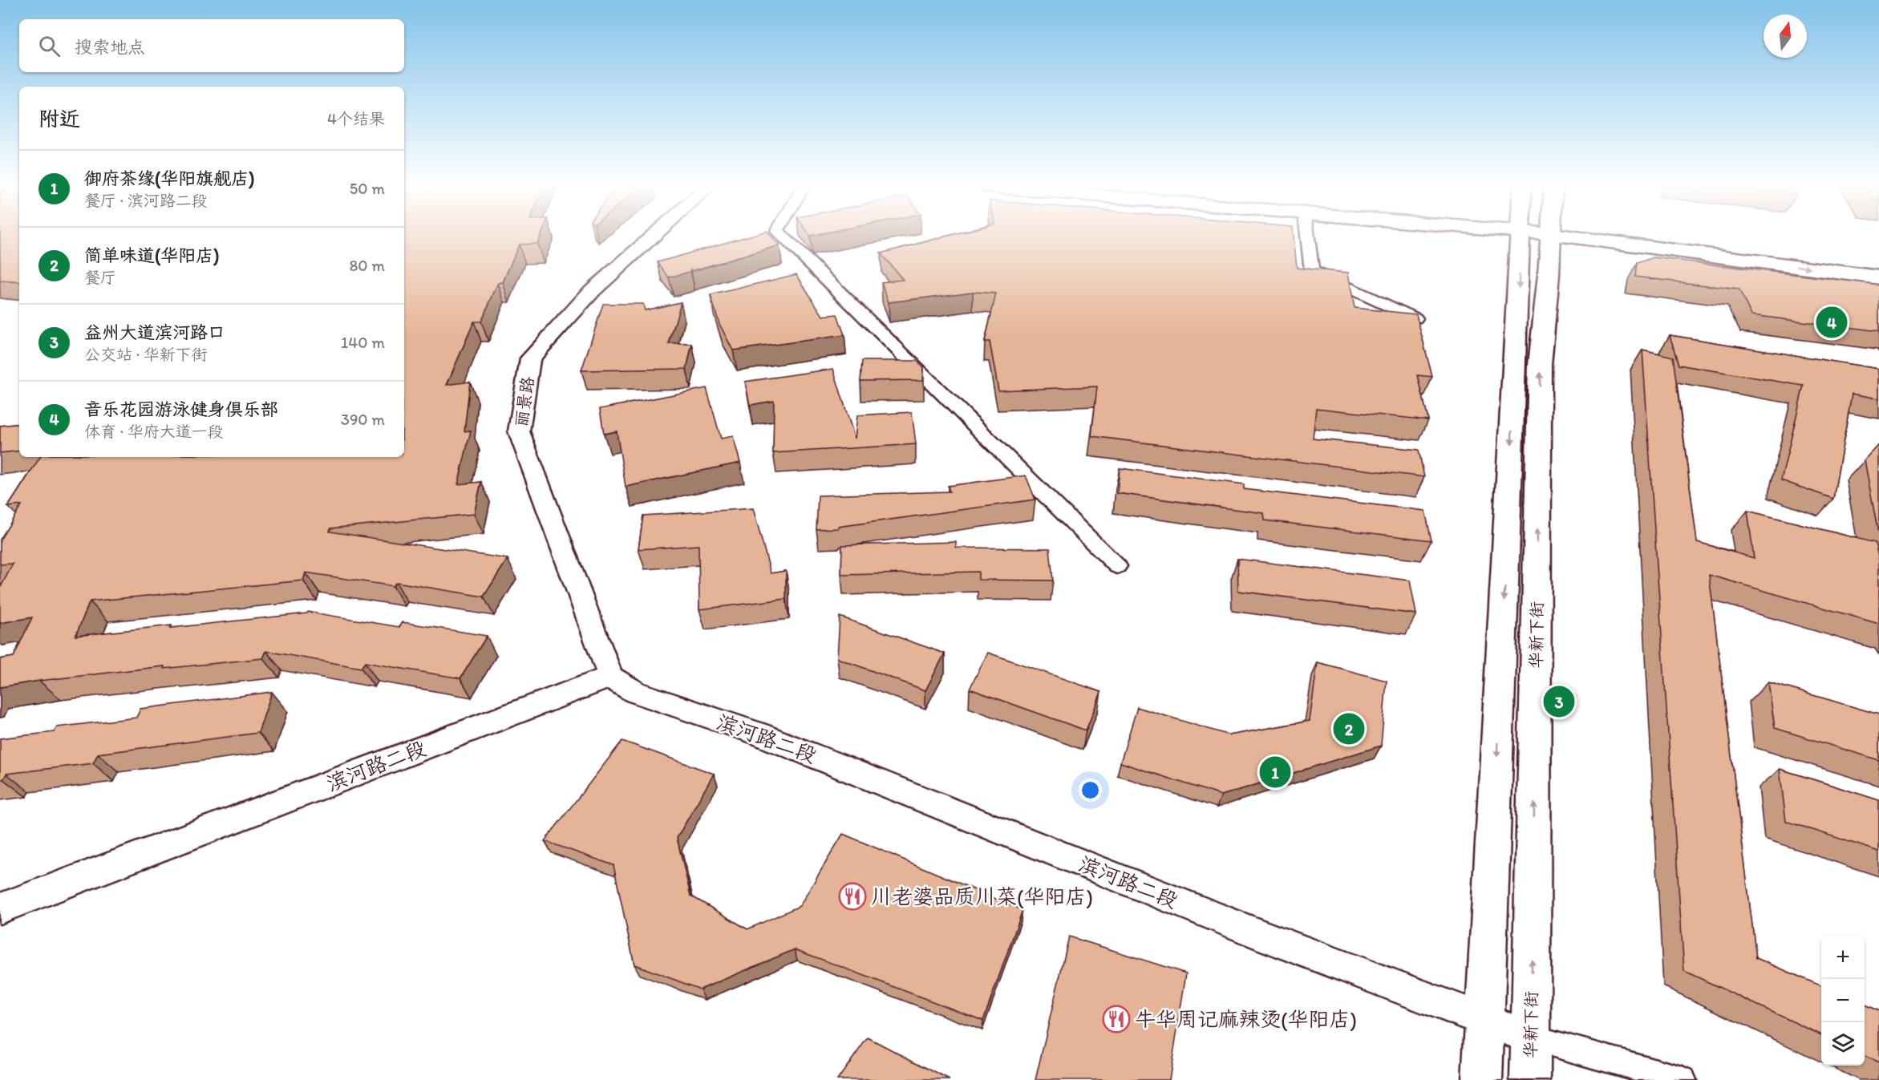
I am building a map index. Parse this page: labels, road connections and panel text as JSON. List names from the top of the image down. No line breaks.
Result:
{"streets":{"main road":["华新下街"],"street":["丽景路","滨河路二段"]},"crossings":[["丽景路","滨河路二段"],["华新下街","滨河路二段"]],"places":{"restaurant":["川老婆品质川菜(华阳店)","牛华周记麻辣烫(华阳店)"]},"north":"top","page":{"search":"搜索地点","heading":["附近","4个结果"],"list":[{"mark":"1","name":"御府茶缘(华阳旗舰店)","note":"餐厅 · 滨河路二段","value":"50 m"},{"mark":"2","name":"简单味道(华阳店)","note":"餐厅","value":"80 m"},{"mark":"3","name":"益州大道滨河路口","note":"公交站 · 华新下街","value":"140 m"},{"mark":"4","name":"音乐花园游泳健身俱乐部","note":"体育 · 华府大道一段","value":"390 m"}],"pins":["4","3","2","1"],"map_buttons":["+","−"]}}
